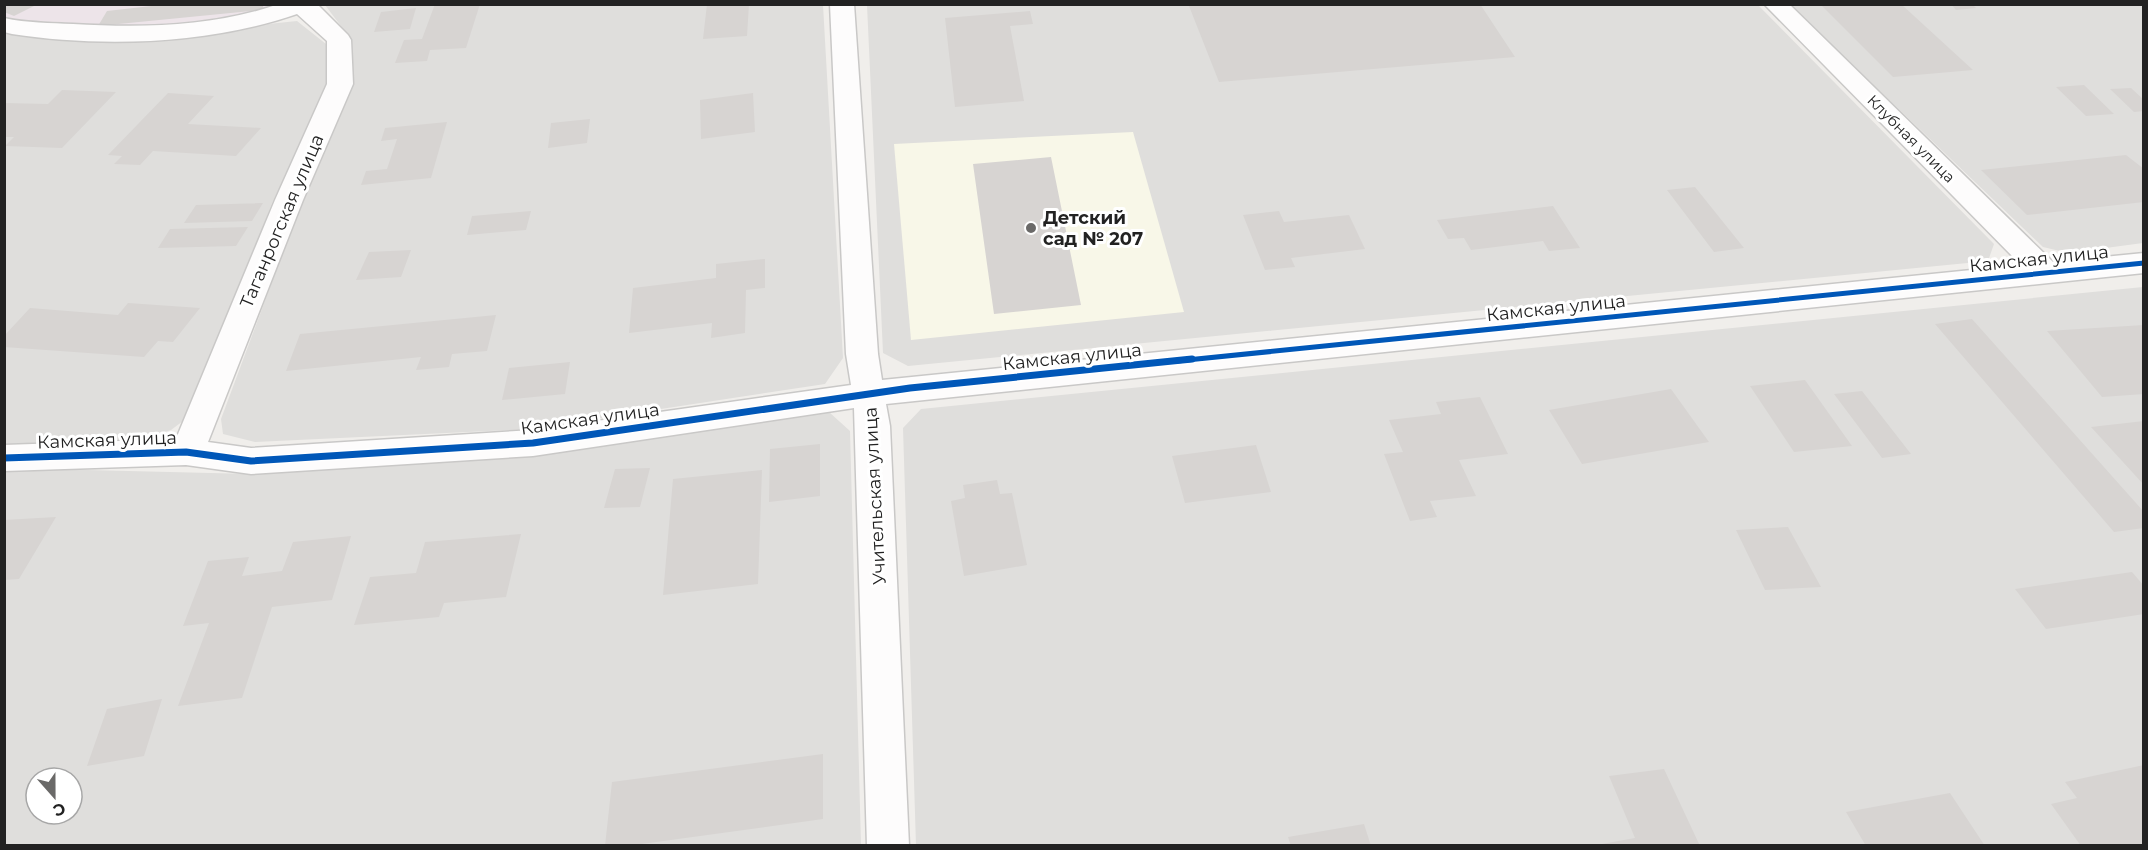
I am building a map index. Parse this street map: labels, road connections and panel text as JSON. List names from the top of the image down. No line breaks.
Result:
{"streets":{"street":["Клубная улица","Таганрогская улица","Камская улица","Учительская улица"]},"crossings":[["Клубная улица","Камская улица"],["Таганрогская улица","Камская улица"],["Камская улица","Учительская улица"]],"places":["Детский сад № 207"],"north":"bottom"}
